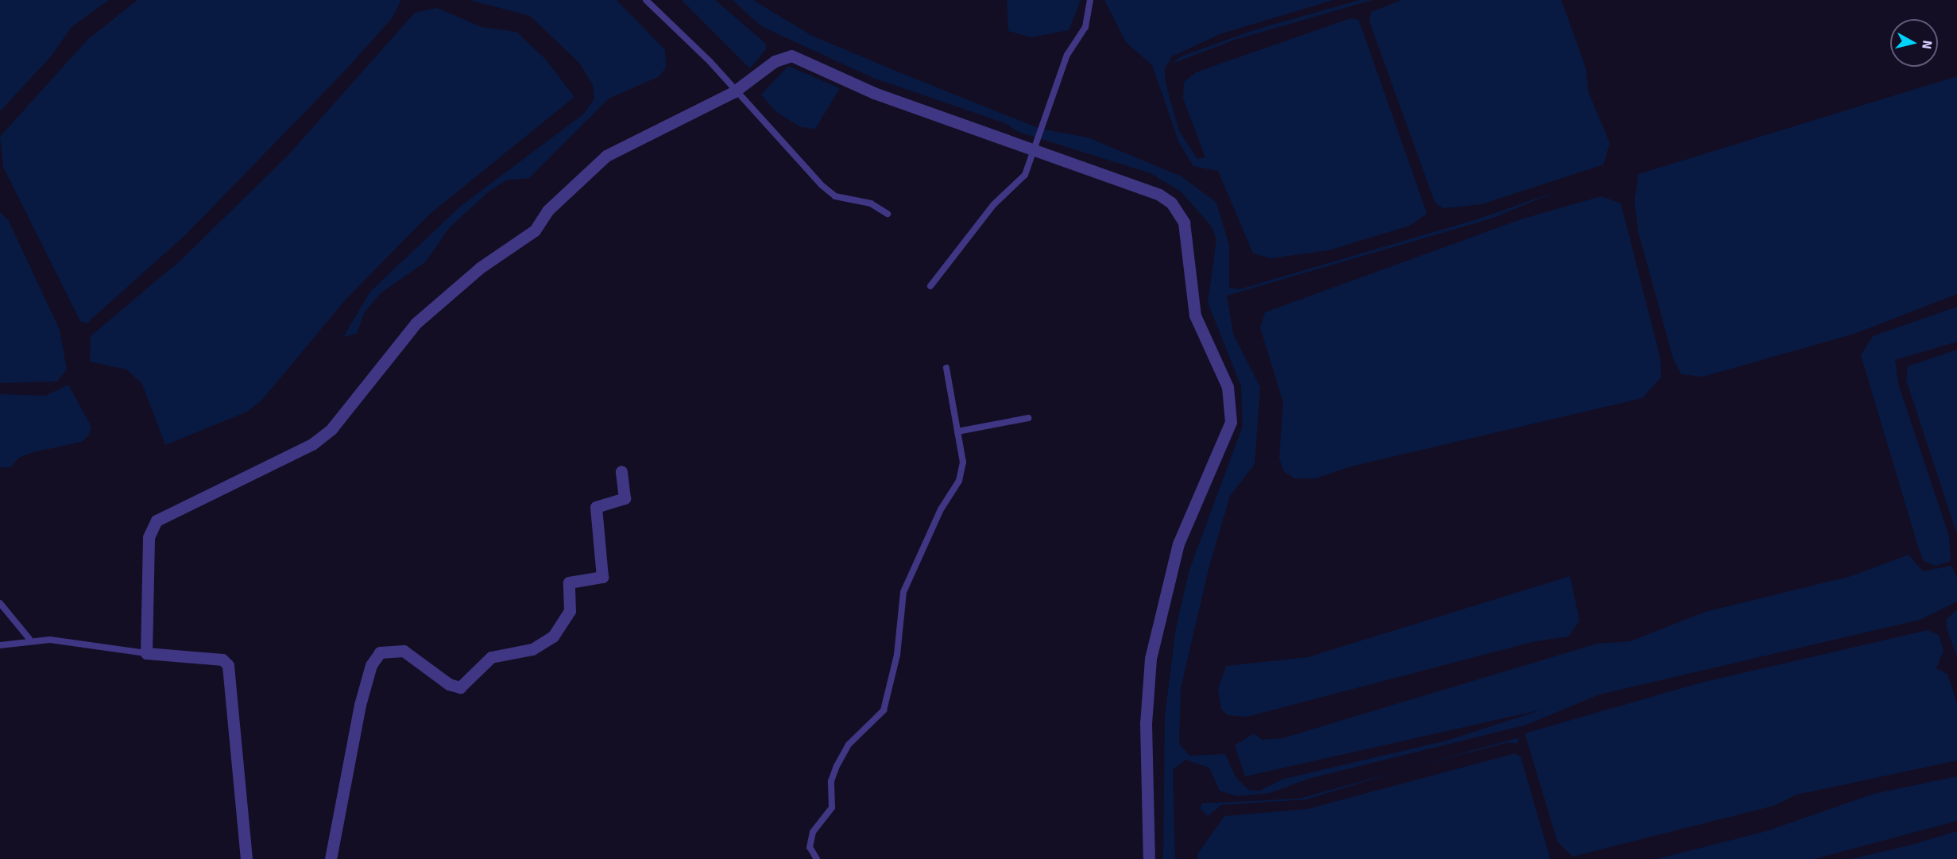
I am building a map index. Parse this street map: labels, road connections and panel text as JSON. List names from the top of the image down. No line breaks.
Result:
{"north":"right"}
